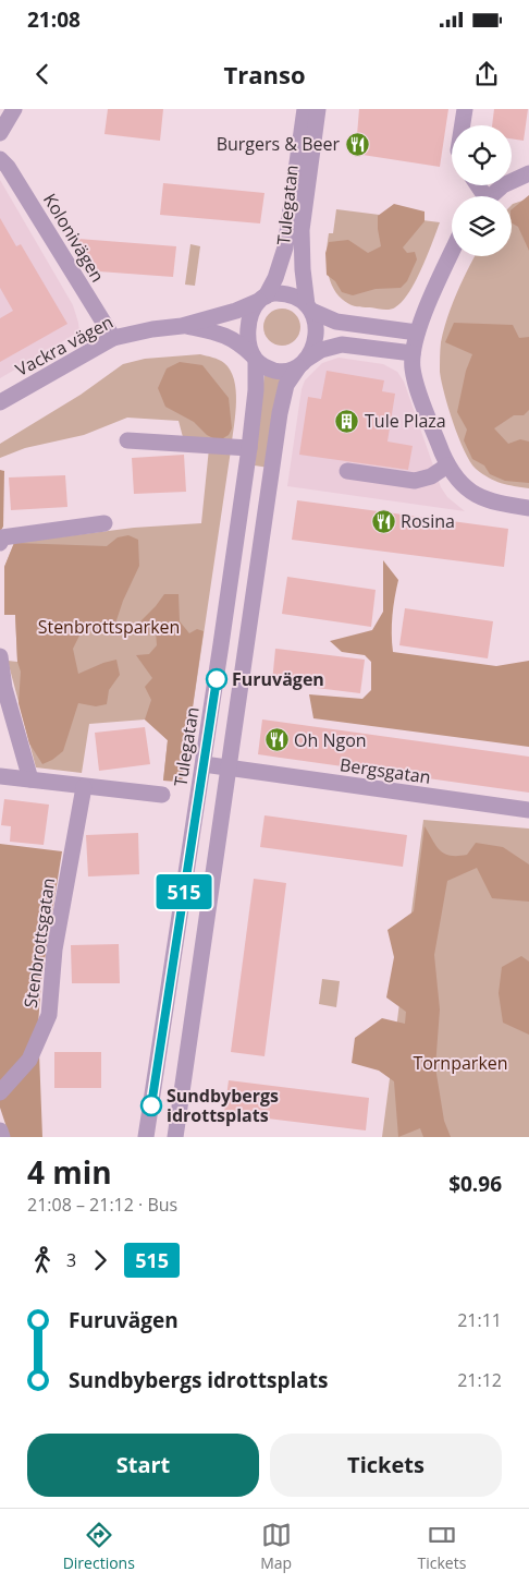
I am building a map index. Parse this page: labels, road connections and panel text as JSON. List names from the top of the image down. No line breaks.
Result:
{"streets":{"street":["Tulegatan","Kolonivägen","Vackra vägen","Bergsgatan","Stenbrottsgatan"]},"crossings":[["Tulegatan","Vackra vägen"],["Tulegatan","Bergsgatan"],["Kolonivägen","Vackra vägen"]],"parks":["Stenbrottsparken","Tornparken"],"places":{"restaurant":["Burgers & Beer","Rosina","Oh Ngon"],"building":["Tule Plaza"],"other":["Furuvägen","Sundbybergs idrottsplats"]},"lines":["bus line 515"],"page":{"status":"21:08","header":"Transo","on_map":"515","heading":["4 min","21:08 – 21:12 · Bus","$0.96"],"legs":["3","515"],"list":[{"name":"Furuvägen","value":"21:11"},{"name":"Sundbybergs idrottsplats","value":"21:12"}],"buttons":["Start","Tickets"],"tabs":["Directions","Map","Tickets"]}}
